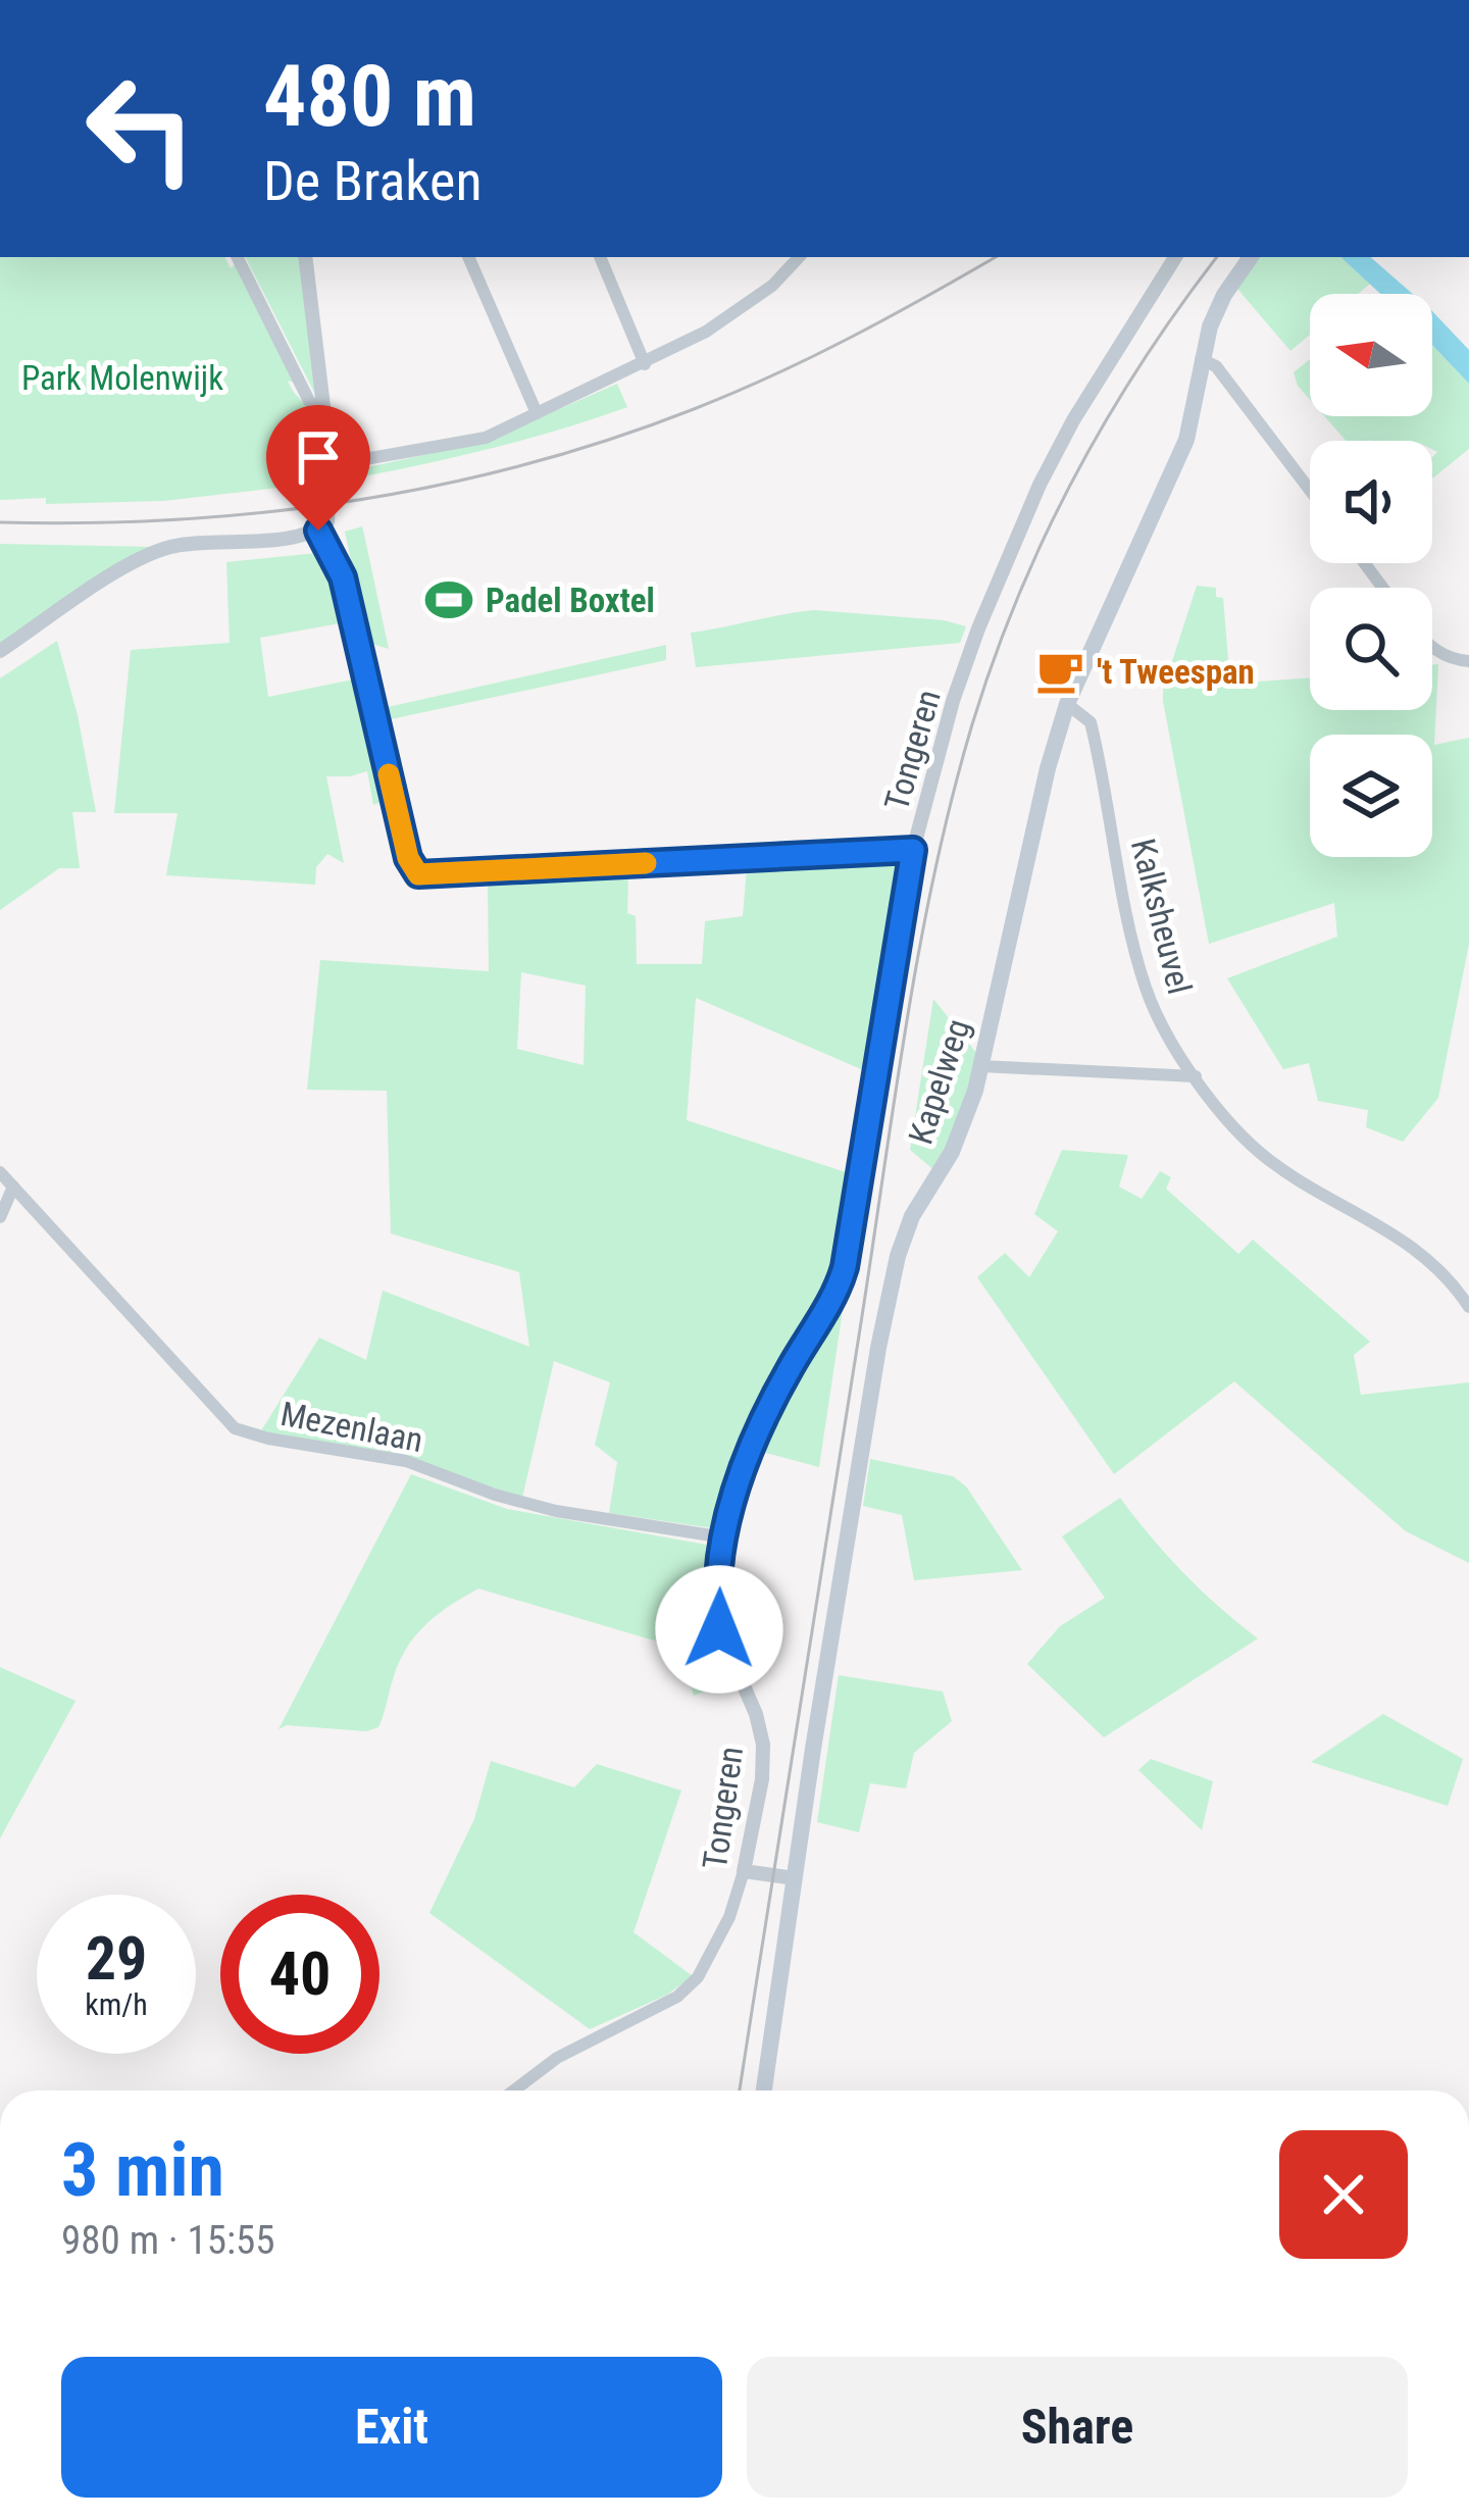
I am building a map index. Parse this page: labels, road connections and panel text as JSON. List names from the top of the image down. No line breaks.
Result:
{"streets":{"main road":["Kapelweg"],"street":["Tongeren","Kalksheuvel","Mezenlaan"]},"crossings":[["Tongeren","Mezenlaan"],["Kalksheuvel","Kapelweg"]],"parks":["Park Molenwijk"],"places":{"sports":["Padel Boxtel"],"cafe":["'t Tweespan"]},"north":"left","page":{"turn":["480 m","De Braken"],"speed":"29 km/h","limit":"40","heading":["3 min","980 m · 15:55"],"buttons":["Exit","Share"]}}
